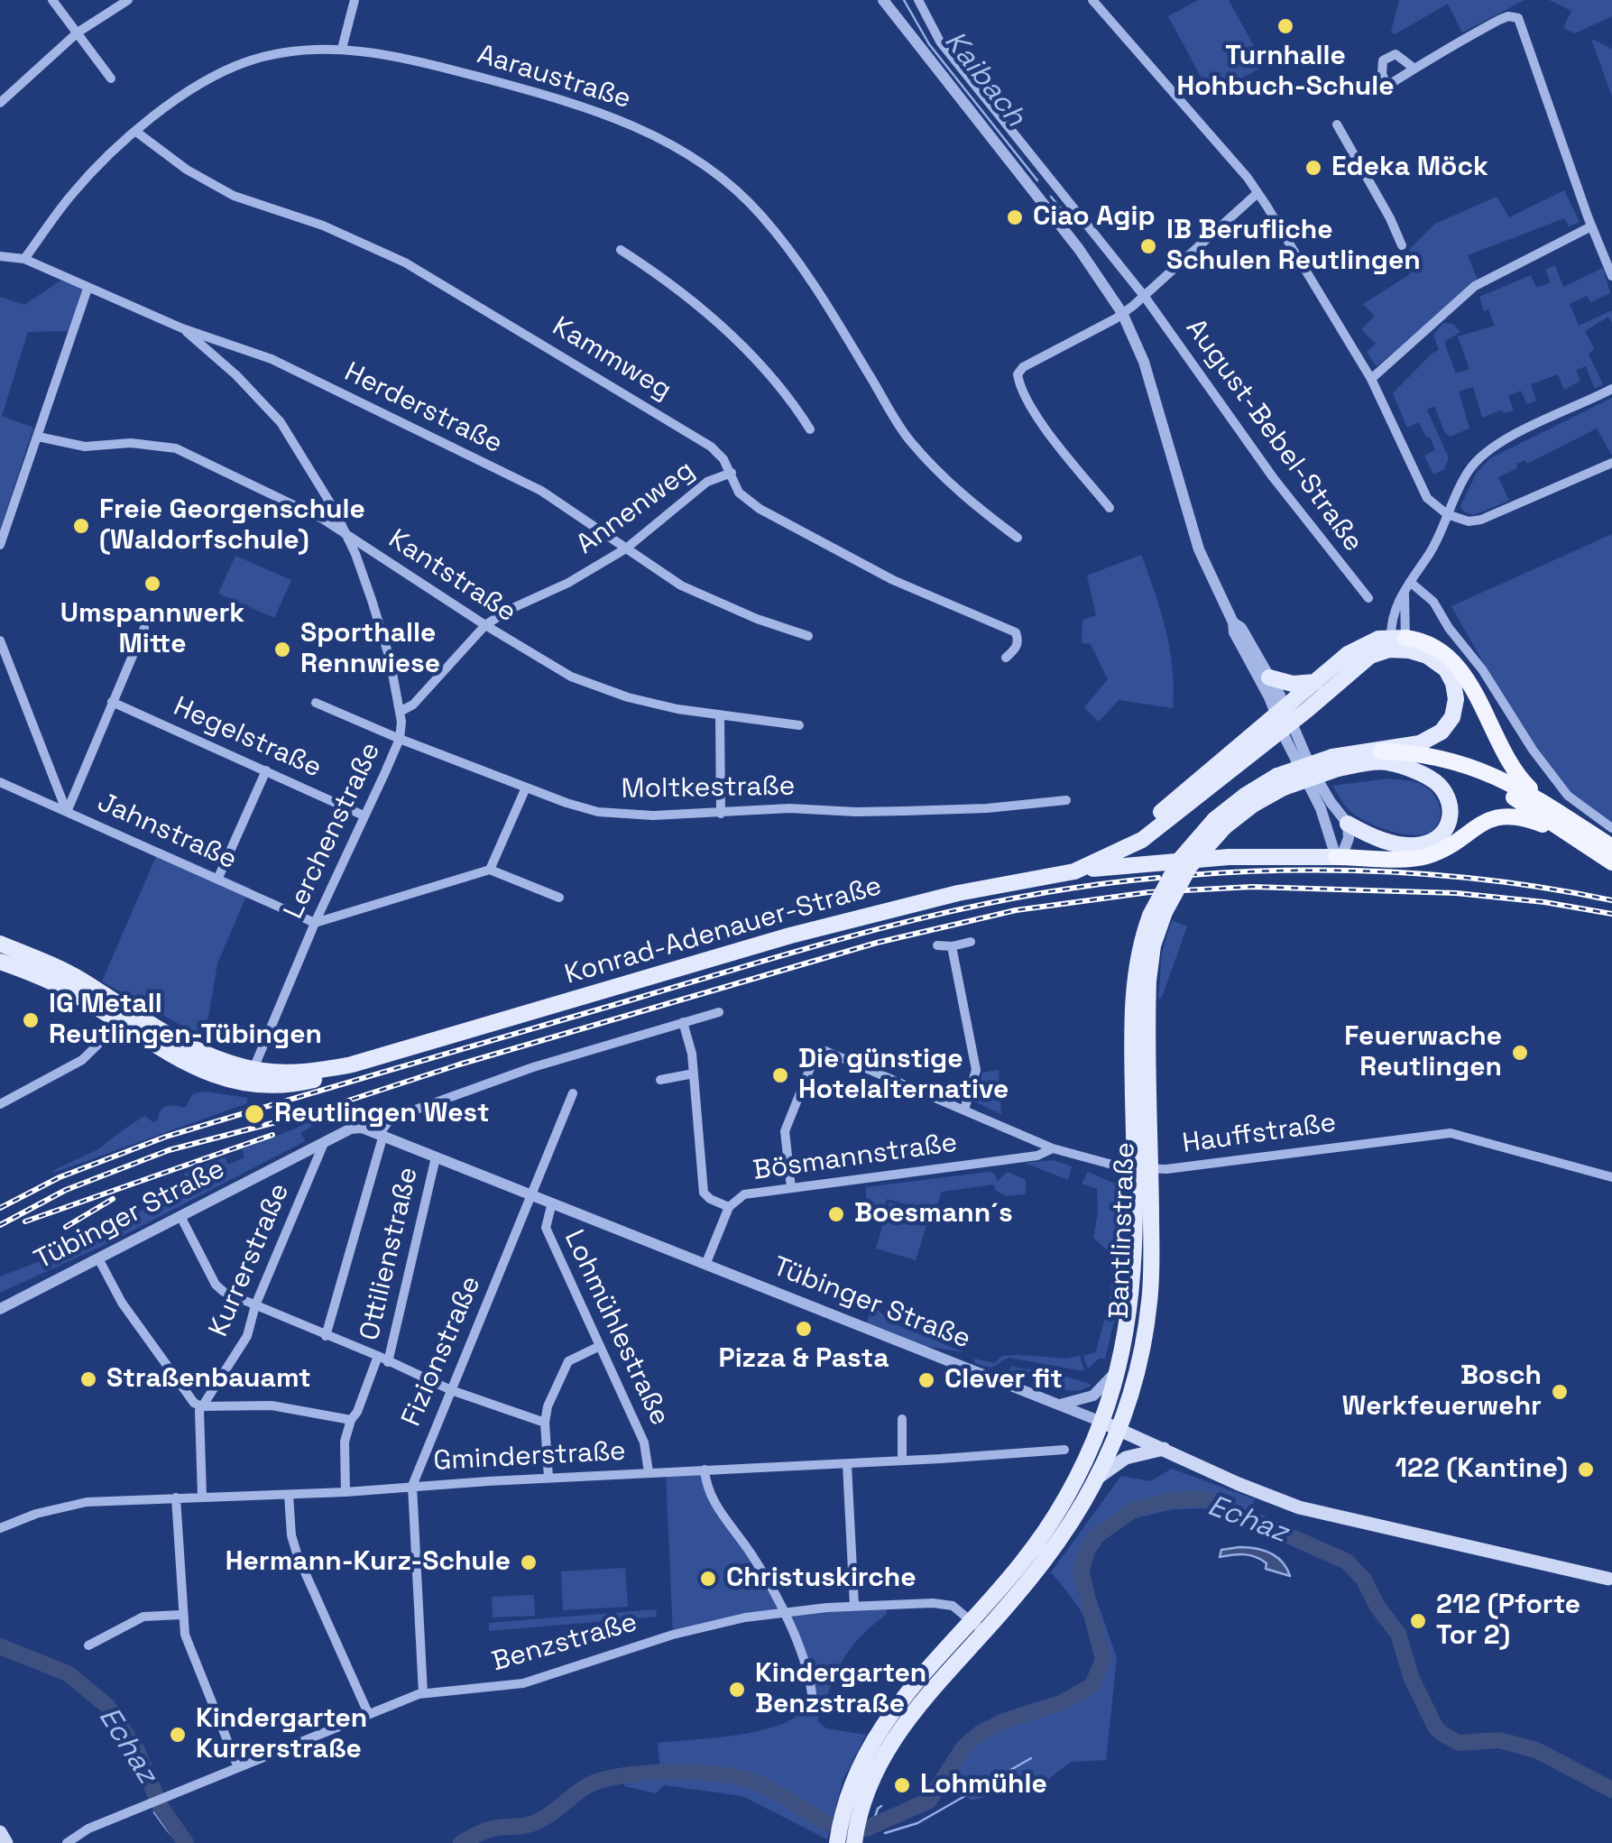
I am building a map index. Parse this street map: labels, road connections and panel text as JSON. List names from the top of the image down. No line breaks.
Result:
{"streets":{"main road":["Konrad-Adenauer-Straße","Tübinger Straße","Bantlinstraße"],"street":["Aaraustraße","Kammweg","Herderstraße","August-Bebel-Straße","Annenweg","Kantstraße","Hegelstraße","Moltkestraße","Lerchenstraße","Jahnstraße","Hauffstraße","Bösmannstraße","Ottilienstraße","Kurrerstraße","Lohmühlestraße","Fizionstraße","Gminderstraße","Benzstraße"]},"crossings":[["Aaraustraße","Kammweg"],["Aaraustraße","Herderstraße"],["Kammweg","Annenweg"],["Herderstraße","Annenweg"],["Herderstraße","Lerchenstraße"],["Annenweg","Kantstraße"],["Annenweg","Lerchenstraße"],["Kantstraße","Lerchenstraße"],["Hegelstraße","Lerchenstraße"],["Moltkestraße","Lerchenstraße"],["Lerchenstraße","Jahnstraße"],["Lerchenstraße","Konrad-Adenauer-Straße"],["Konrad-Adenauer-Straße","Bantlinstraße"],["Hauffstraße","Bösmannstraße"],["Hauffstraße","Bantlinstraße"],["Bösmannstraße","Tübinger Straße"],["Tübinger Straße","Bantlinstraße"],["Tübinger Straße","Ottilienstraße"],["Tübinger Straße","Kurrerstraße"],["Tübinger Straße","Lohmühlestraße"],["Tübinger Straße","Fizionstraße"],["Bantlinstraße","Benzstraße"],["Ottilienstraße","Gminderstraße"],["Lohmühlestraße","Gminderstraße"],["Fizionstraße","Gminderstraße"],["Fizionstraße","Benzstraße"]],"water":["Kaibach","Echaz"],"places":["Turnhalle Hohbuch-Schule","Edeka Möck","Ciao Agip","IB Berufliche Schulen Reutlingen","Freie Georgenschule (Waldorfschule)","Umspannwerk Mitte","Sporthalle Rennwiese","IG Metall Reutlingen-Tübingen","Feuerwache Reutlingen","Die günstige Hotelalternative","Reutlingen West","Boesmann´s","Pizza & Pasta","Straßenbauamt","Clever fit","Bosch Werkfeuerwehr","122 (Kantine)","Hermann-Kurz-Schule","Christuskirche","212 (Pforte Tor 2)","Kindergarten Benzstraße","Kindergarten Kurrerstraße","Lohmühle"]}
